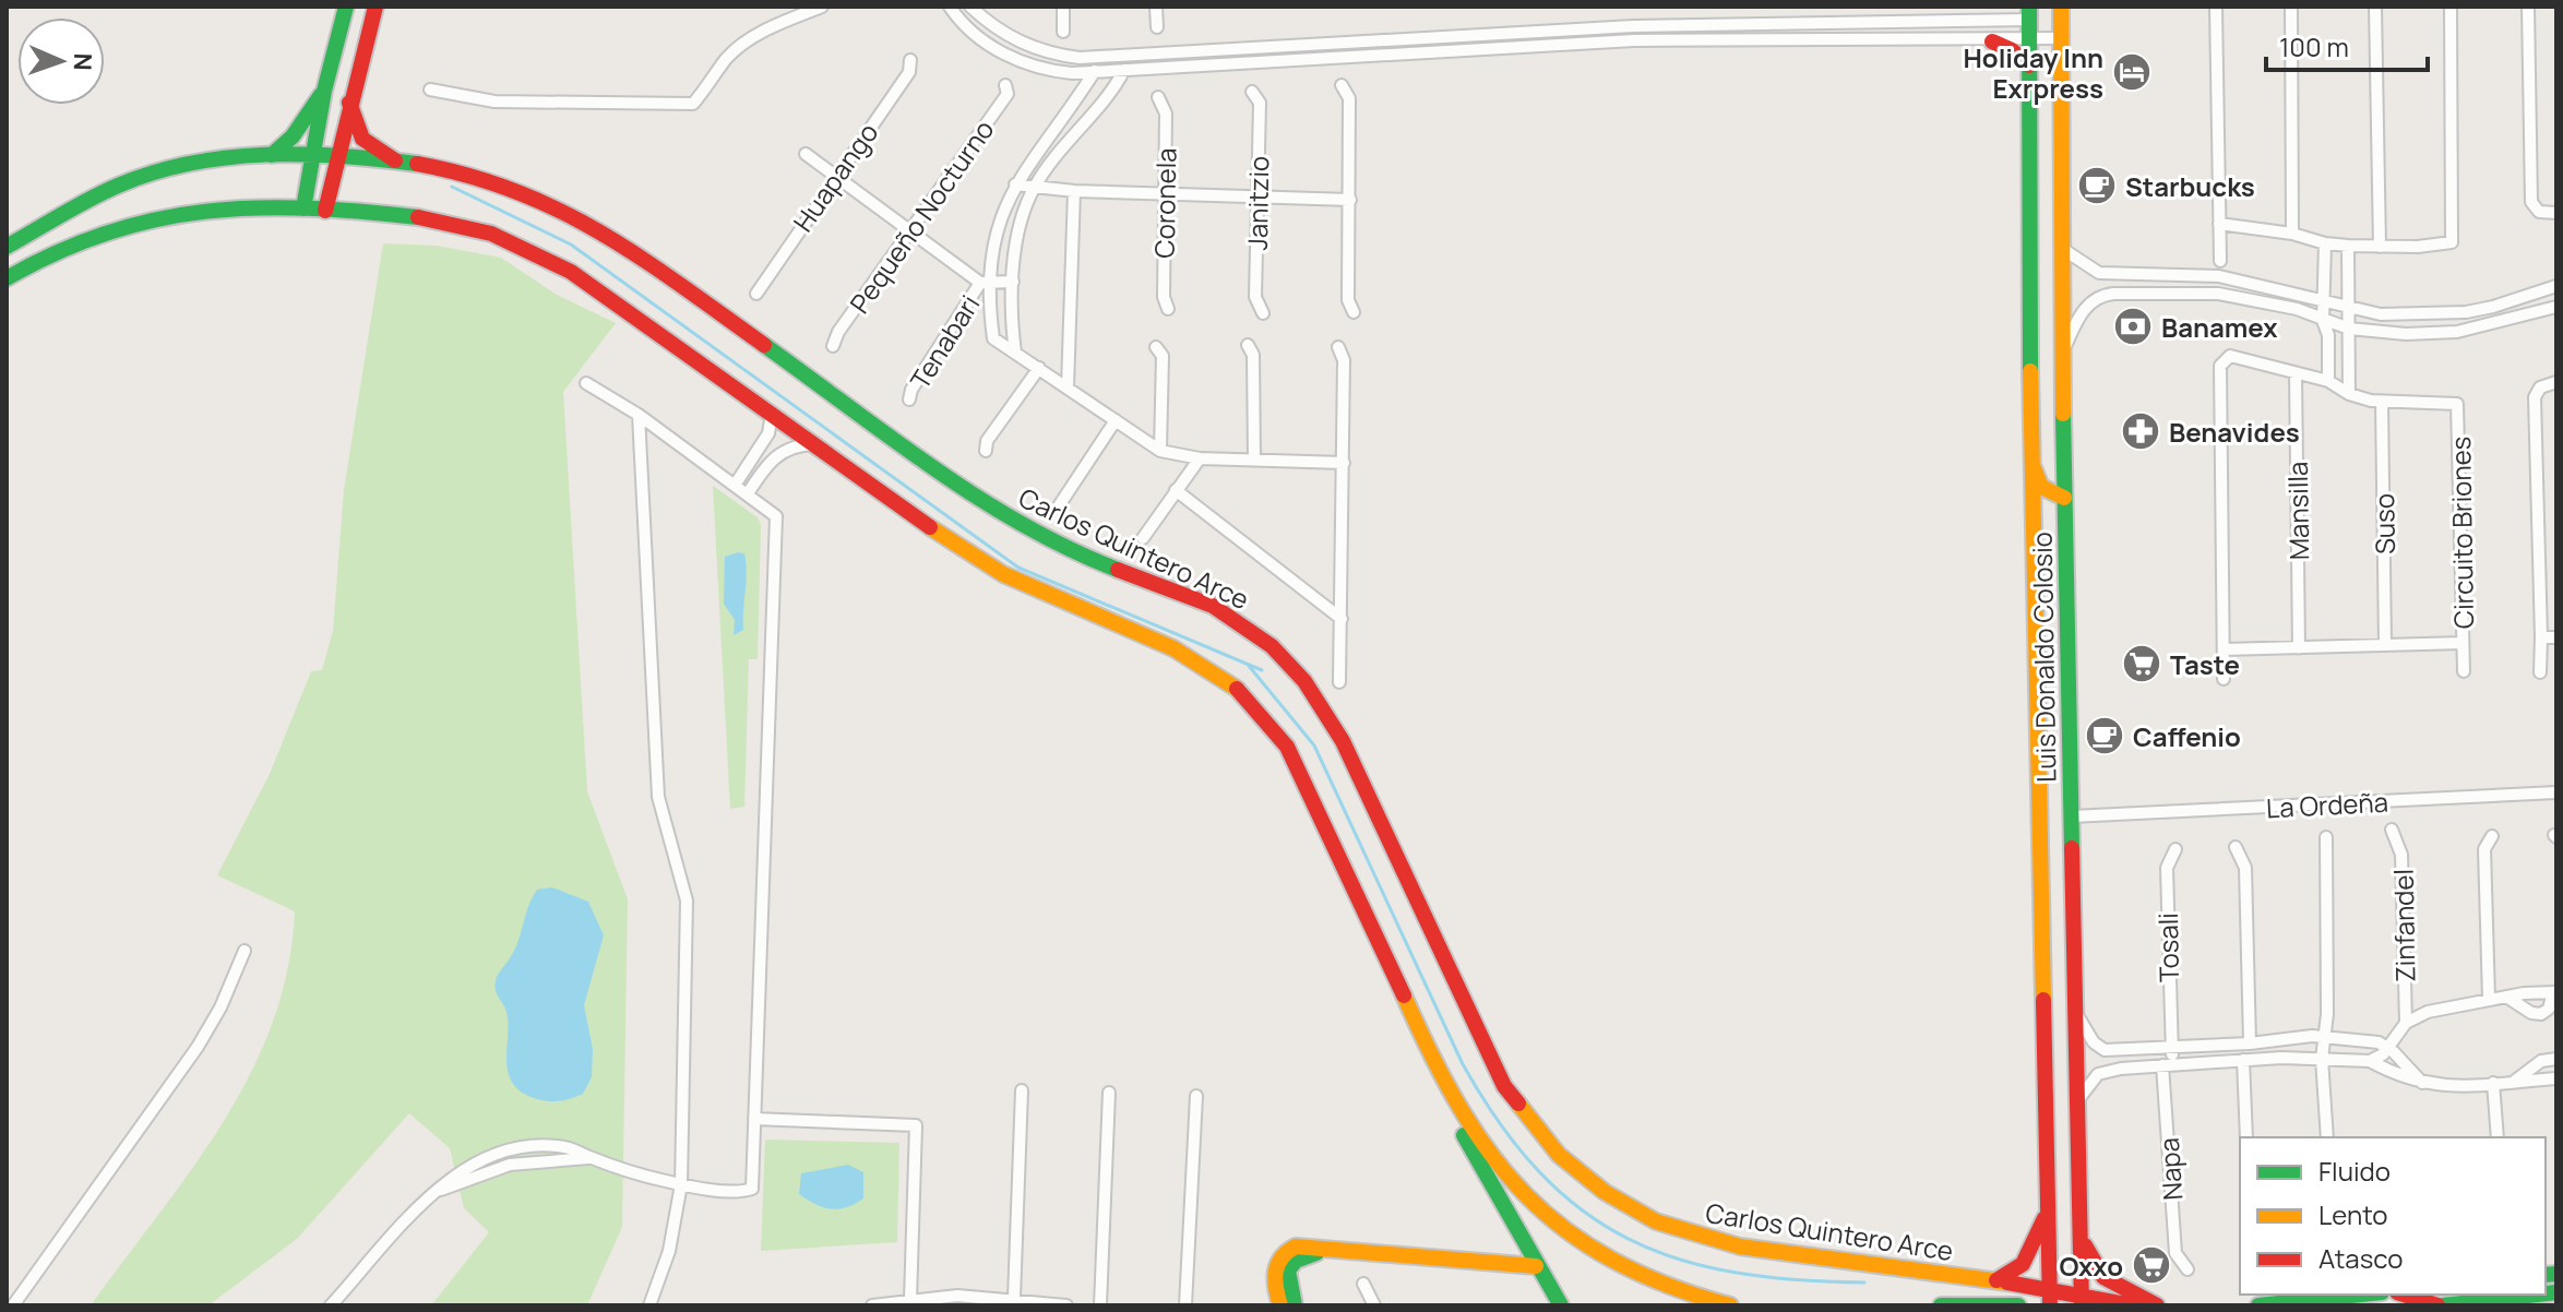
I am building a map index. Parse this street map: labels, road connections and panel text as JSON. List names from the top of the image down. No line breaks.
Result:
{"streets":{"main road":["Carlos Quintero Arce","Luis Donaldo Colosio"],"street":["Huapango","Coronela","Janitzio","Pequeño Nocturno","Tenabari","Mansilla","Suso","Circuito Briones","La Ordeña","Zinfandel","Tosali","Napa"]},"crossings":[["Mansilla","Circuito Briones"],["Suso","Circuito Briones"],["Carlos Quintero Arce","Luis Donaldo Colosio"],["Luis Donaldo Colosio","La Ordeña"],["Tosali","Napa"]],"places":{"hotel":["Holiday Inn Exrpress"],"cafe":["Starbucks","Caffenio"],"bank":["Banamex"],"pharmacy":["Benavides"],"supermarket":["Taste","Oxxo"]},"legend":["Fluido","Lento","Atasco"],"scale_bar":"100 m","north":"right"}
